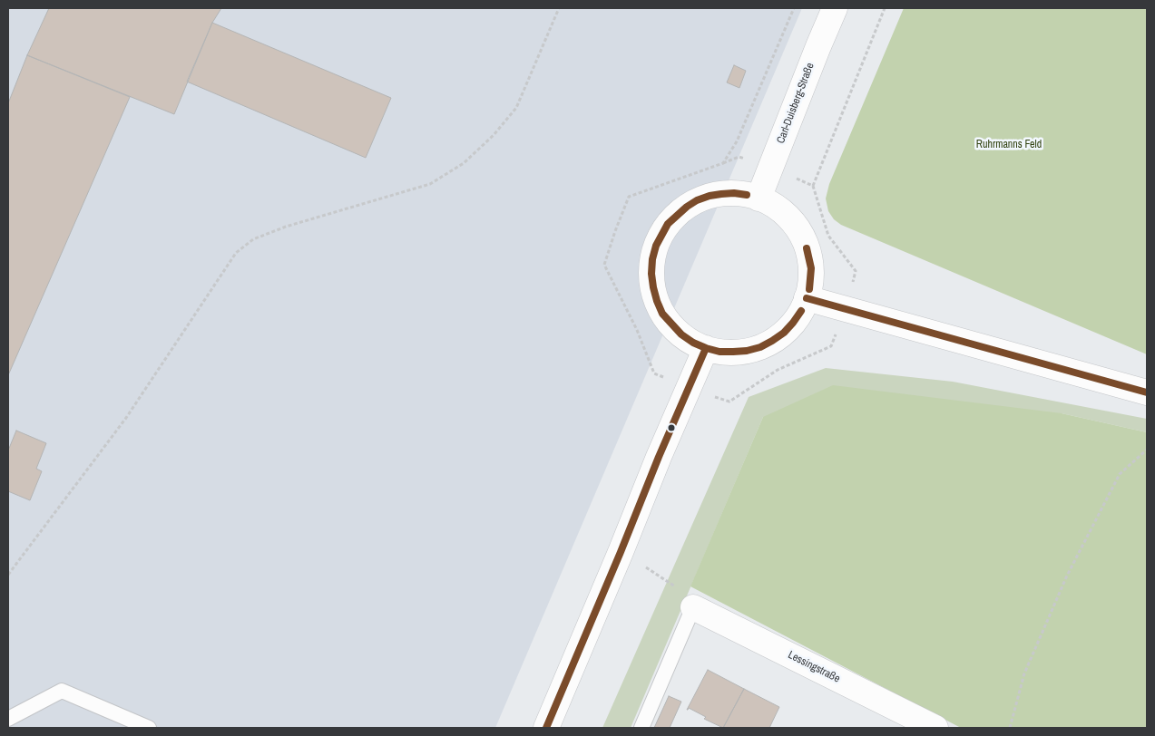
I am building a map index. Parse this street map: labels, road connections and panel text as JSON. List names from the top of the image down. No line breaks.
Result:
{"streets":{"main road":["Carl-Duisberg-Straße","Lessingstraße"]},"parks":["Ruhrmanns Feld"]}
